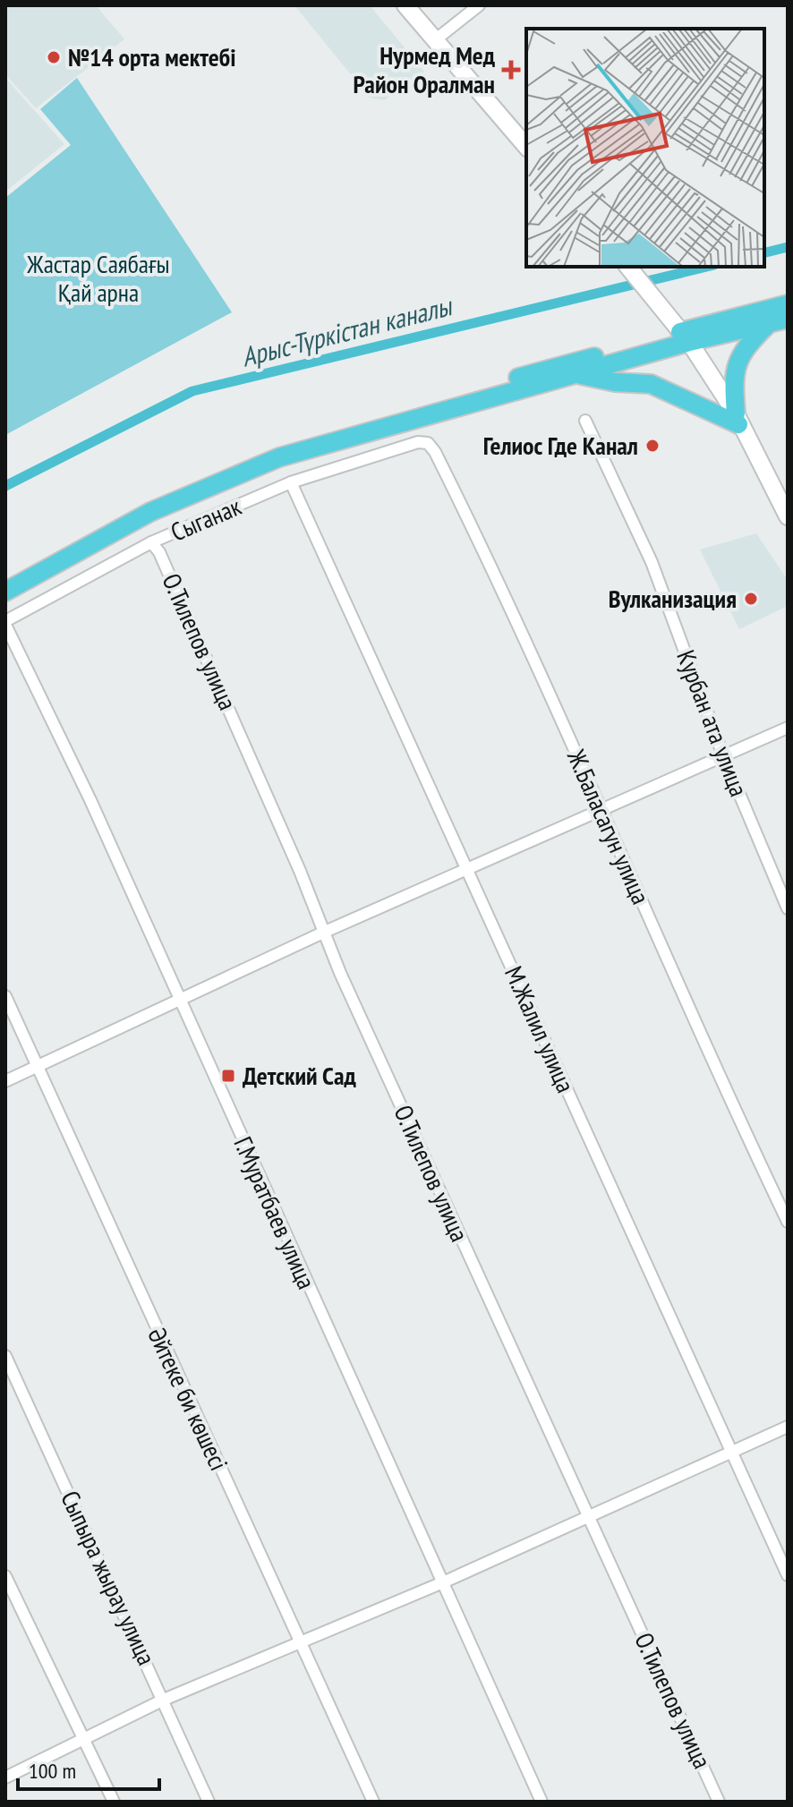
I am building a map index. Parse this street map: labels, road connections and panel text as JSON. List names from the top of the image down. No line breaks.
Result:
{"streets":{"street":["Сыганак","О.Тилепов улица","Курбан ата улица","Ж.Баласагун улица","М.Жалил улица","Г.Муратбаев улица","Әйтеке би көшесі","Сыпыра жырау улица"]},"crossings":[["Сыганак","О.Тилепов улица"],["Сыганак","Ж.Баласагун улица"],["Сыганак","М.Жалил улица"],["Сыганак","Г.Муратбаев улица"]],"water":["Арыс-Түркістан каналы"],"parks":["Жастар Саябағы Қай арна"],"places":{"other":["№14 орта мектебі","Гелиос Где Канал","Вулканизация"],"health":["Нурмед Мед Район Оралман"],"transit":["Детский Сад"]},"scale_bar":"100 m"}
